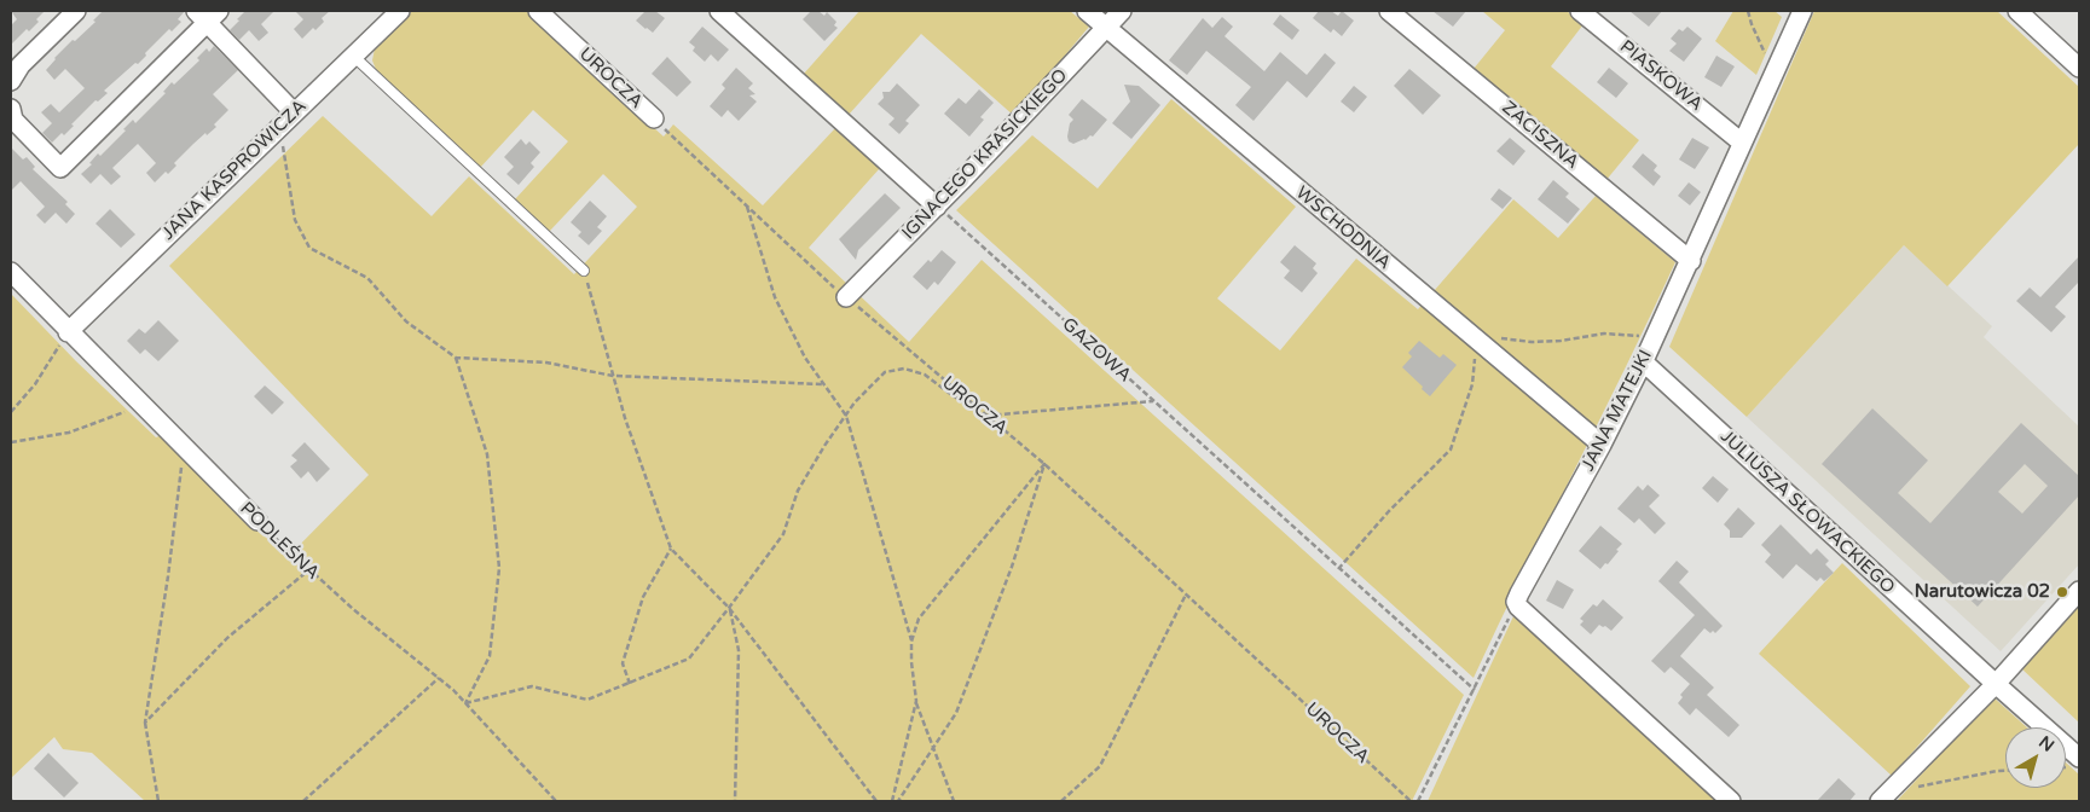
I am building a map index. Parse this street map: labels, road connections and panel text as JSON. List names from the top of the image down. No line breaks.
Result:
{"streets":{"street":["PIASKOWA","UROCZA","ZACISZNA","IGNACEGO KRASICKIEGO","JANA KASPROWICZA","WSCHODNIA","JANA MATEJKI","JULIUSZA SŁOWACKIEGO","PODLEŚNA"],"path":["GAZOWA"]},"crossings":[["PIASKOWA","JANA MATEJKI"],["UROCZA","IGNACEGO KRASICKIEGO"],["ZACISZNA","JANA MATEJKI"],["IGNACEGO KRASICKIEGO","WSCHODNIA"],["IGNACEGO KRASICKIEGO","GAZOWA"],["JANA KASPROWICZA","PODLEŚNA"],["WSCHODNIA","JANA MATEJKI"],["JANA MATEJKI","JULIUSZA SŁOWACKIEGO"]],"places":["Narutowicza 02"],"north":"top right"}
